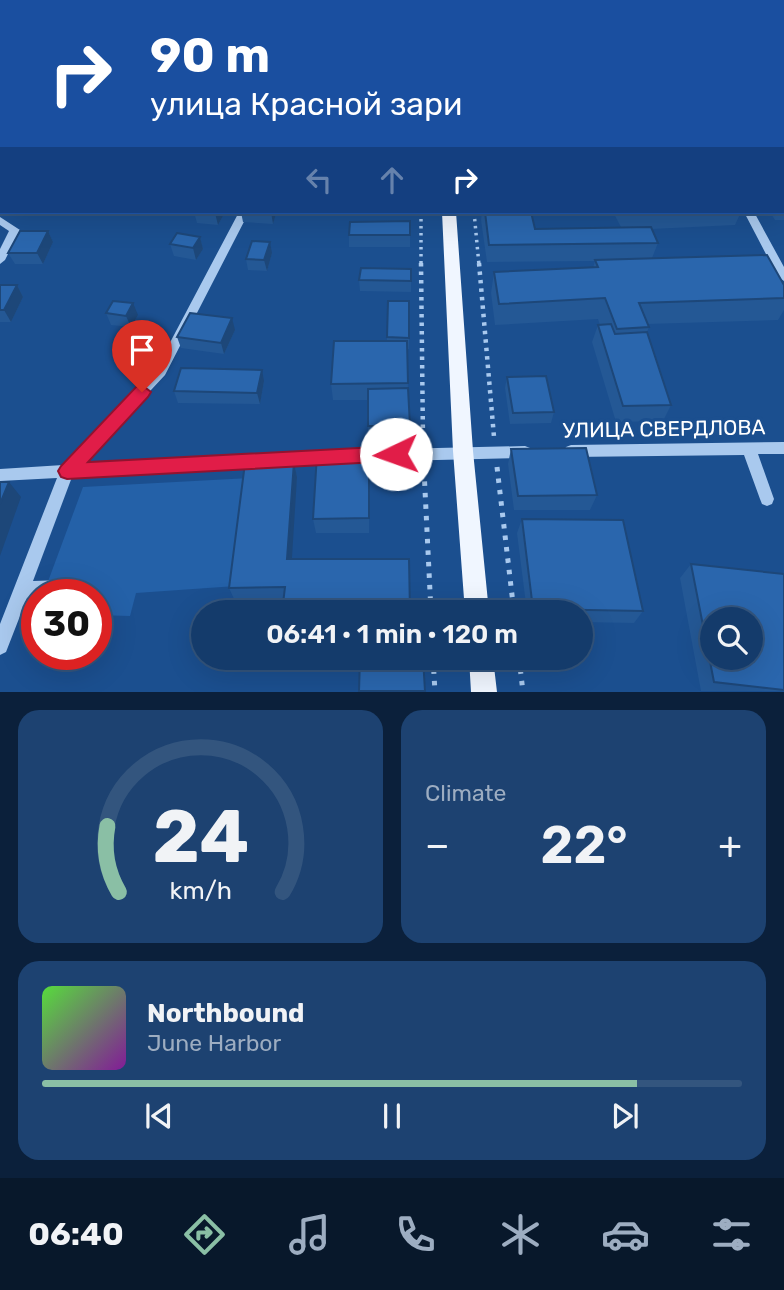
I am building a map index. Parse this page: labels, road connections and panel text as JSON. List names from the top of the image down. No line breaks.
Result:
{"streets":{"street":["УЛИЦА СВЕРДЛОВА"]},"page":{"turn":["90 m","улица Красной зари"],"limit":"30","trip":"06:41 · 1 min · 120 m","tile":"Climate","heat":["−","22°","+"],"song":["Northbound","June Harbor"],"tabs":"06:40","gauge":["24","km/h"]}}
